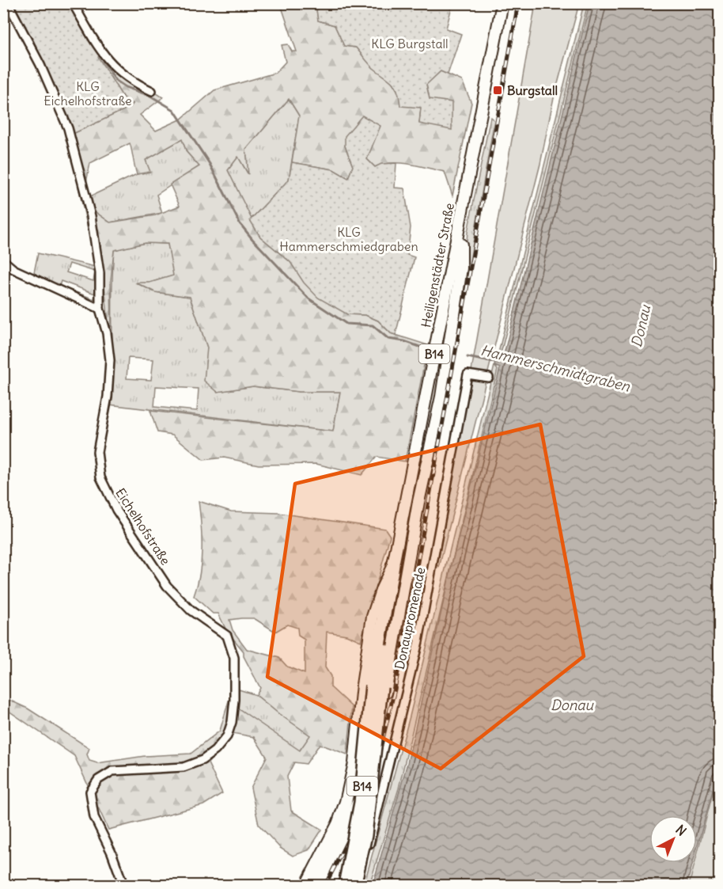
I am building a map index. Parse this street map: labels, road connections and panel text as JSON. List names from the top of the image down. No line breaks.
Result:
{"streets":{"highway":["Heiligenstädter Straße","B14"],"street":["Eichelhofstraße","Donaupromenade"]},"crossings":[["Heiligenstädter Straße","B14"]],"water":["Donau","Hammerschmidtgraben"],"parks":["KLG Burgstall","KLG Eichelhofstraße","KLG Hammerschmiedgraben"],"places":{"transit":["Burgstall"]},"north":"top right"}
